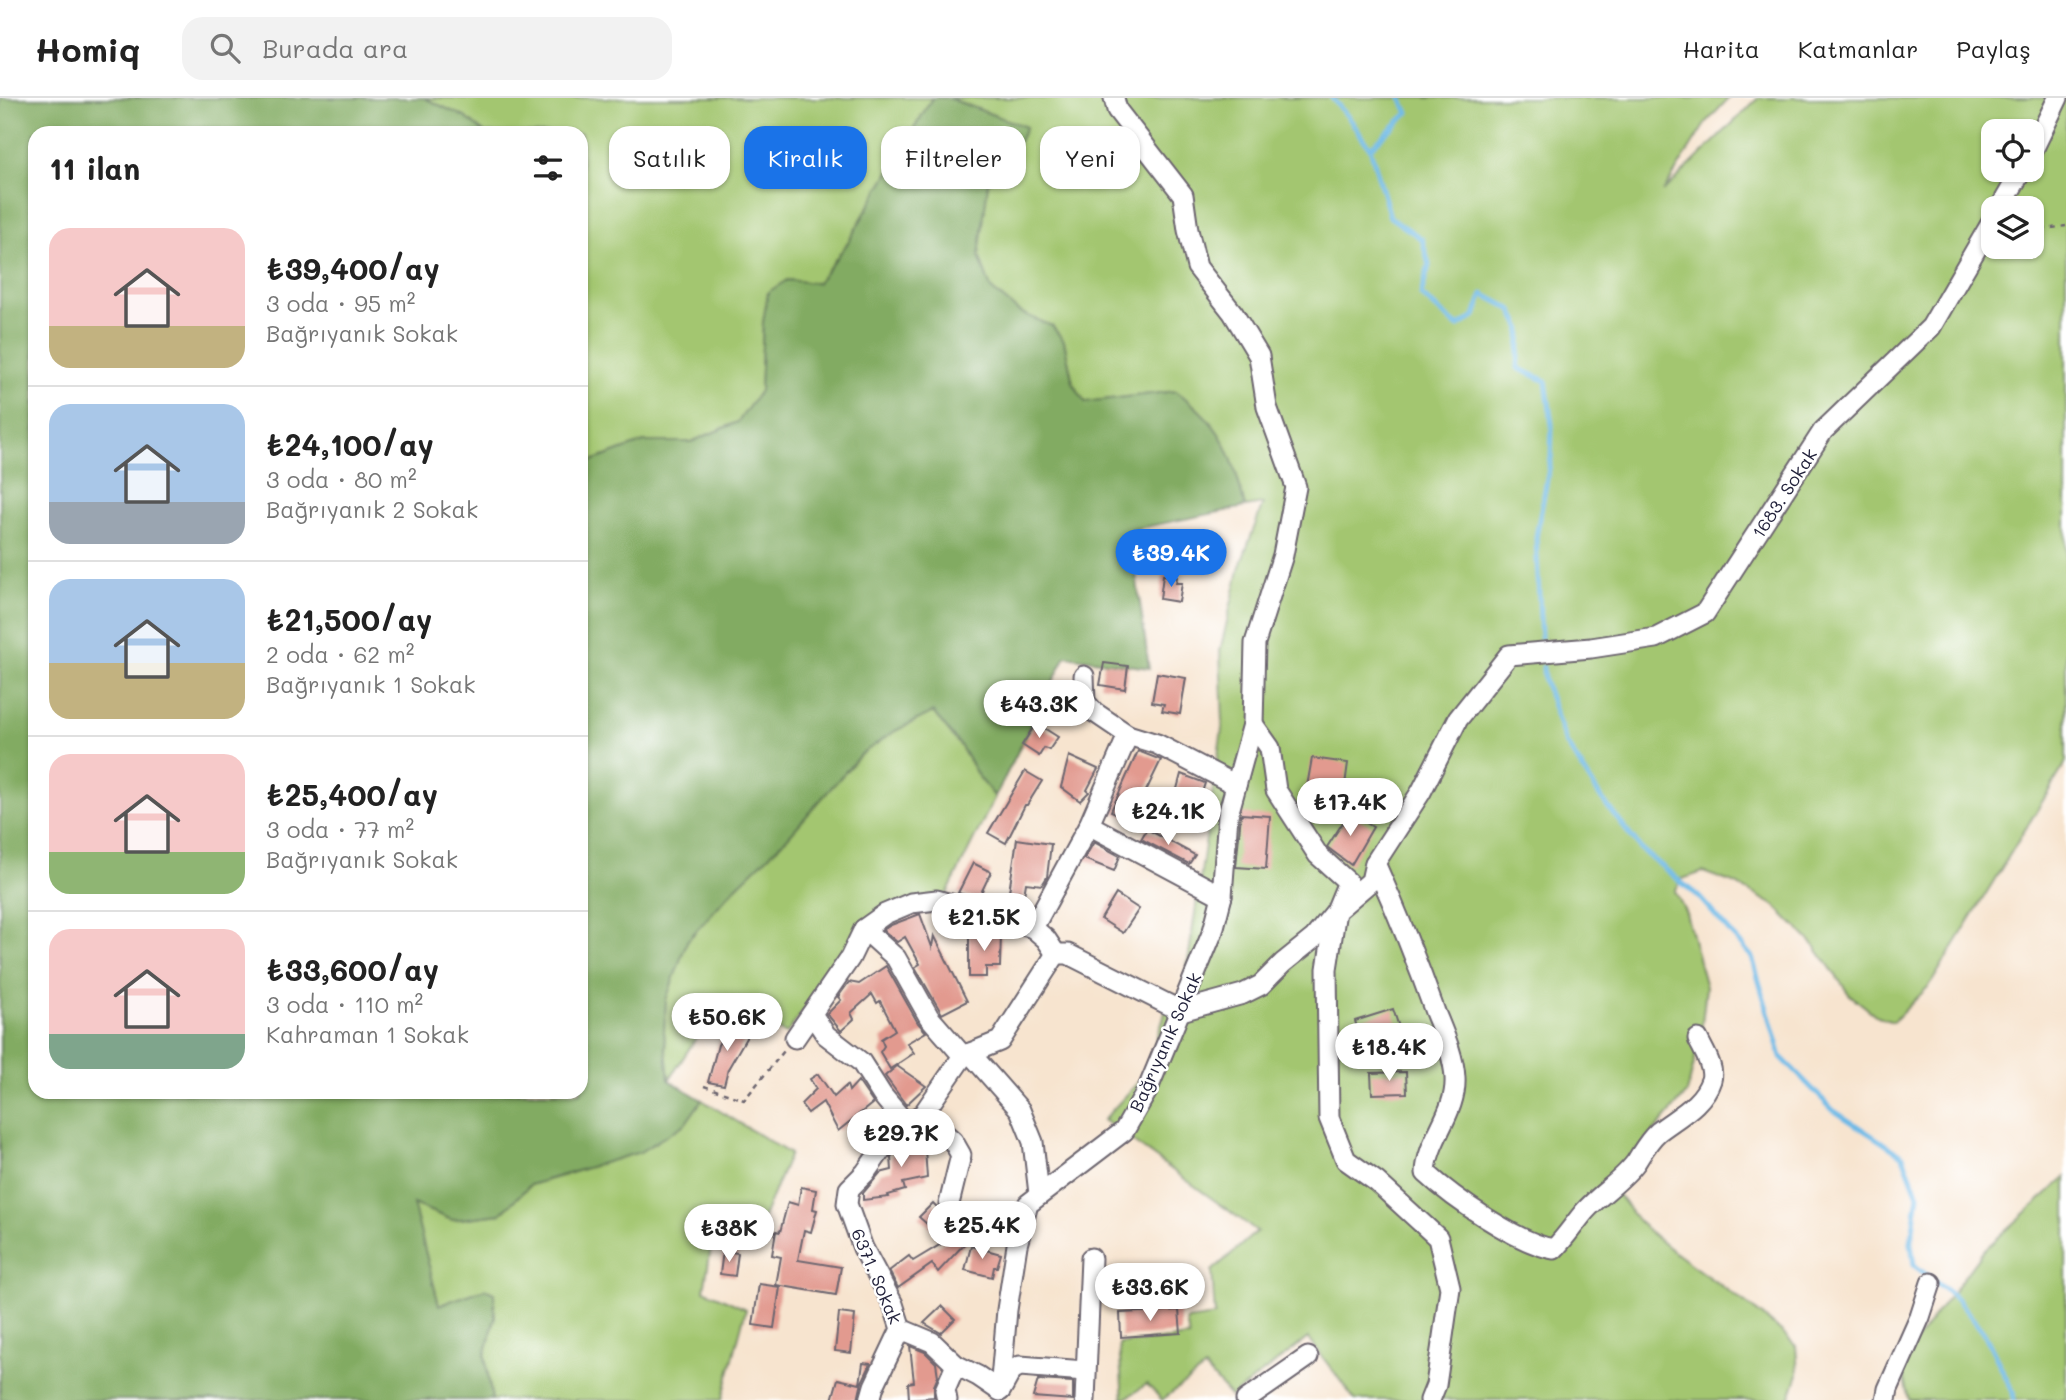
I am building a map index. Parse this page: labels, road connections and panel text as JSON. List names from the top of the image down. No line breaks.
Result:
{"streets":{"street":["1683. Sokak","Bağrıyanık Sokak","6371. Sokak"]},"page":{"header":"Homiq","search":"Burada ara","nav":["Harita","Katmanlar","Paylaş"],"chip":["Satılık","Kiralık","Filtreler","Yeni"],"heading":"11 ilan","list":[{"name":"₺39,400/ay","note":"3 oda · 95 m² · Bağrıyanık Sokak"},{"name":"₺24,100/ay","note":"3 oda · 80 m² · Bağrıyanık 2 Sokak"},{"name":"₺21,500/ay","note":"2 oda · 62 m² · Bağrıyanık 1 Sokak"},{"name":"₺25,400/ay","note":"3 oda · 77 m² · Bağrıyanık Sokak"},{"name":"₺33,600/ay","note":"3 oda · 110 m² · Kahraman 1 Sokak"}],"price":["₺39.4K","₺43.3K","₺17.4K","₺24.1K","₺21.5K","₺50.6K","₺18.4K","₺29.7K","₺25.4K","₺38K","₺33.6K"]}}
